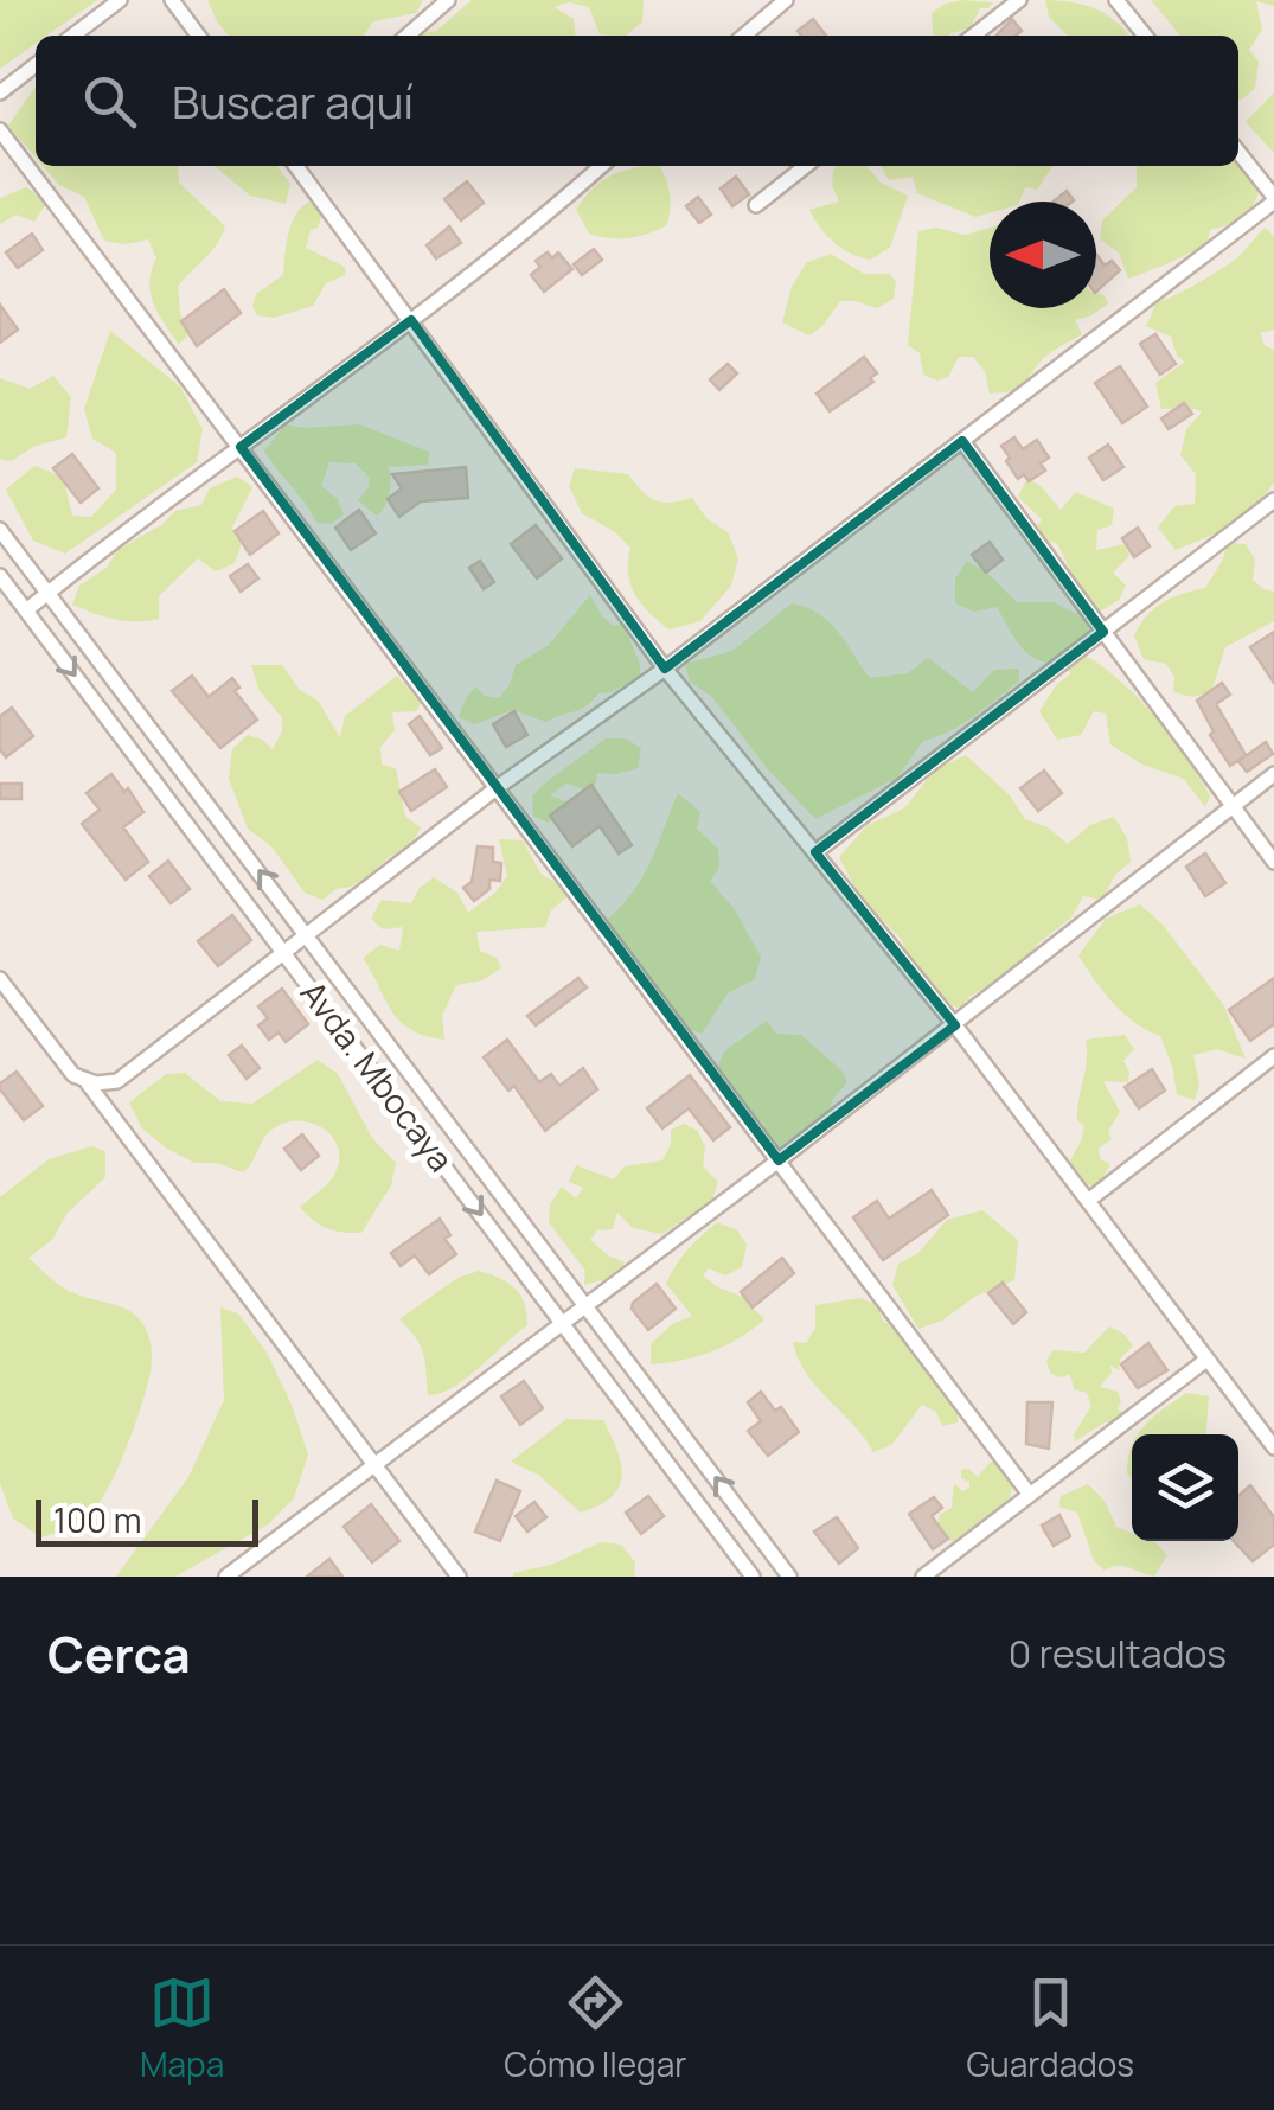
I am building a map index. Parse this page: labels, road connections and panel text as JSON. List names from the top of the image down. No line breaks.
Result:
{"streets":{"street":["Avda. Mbocaya"]},"scale_bar":"100 m","north":"left","page":{"search":"Buscar aquí","scale":"100 m","heading":["Cerca","0 resultados"],"nav":["Mapa","Cómo llegar","Guardados"]}}
